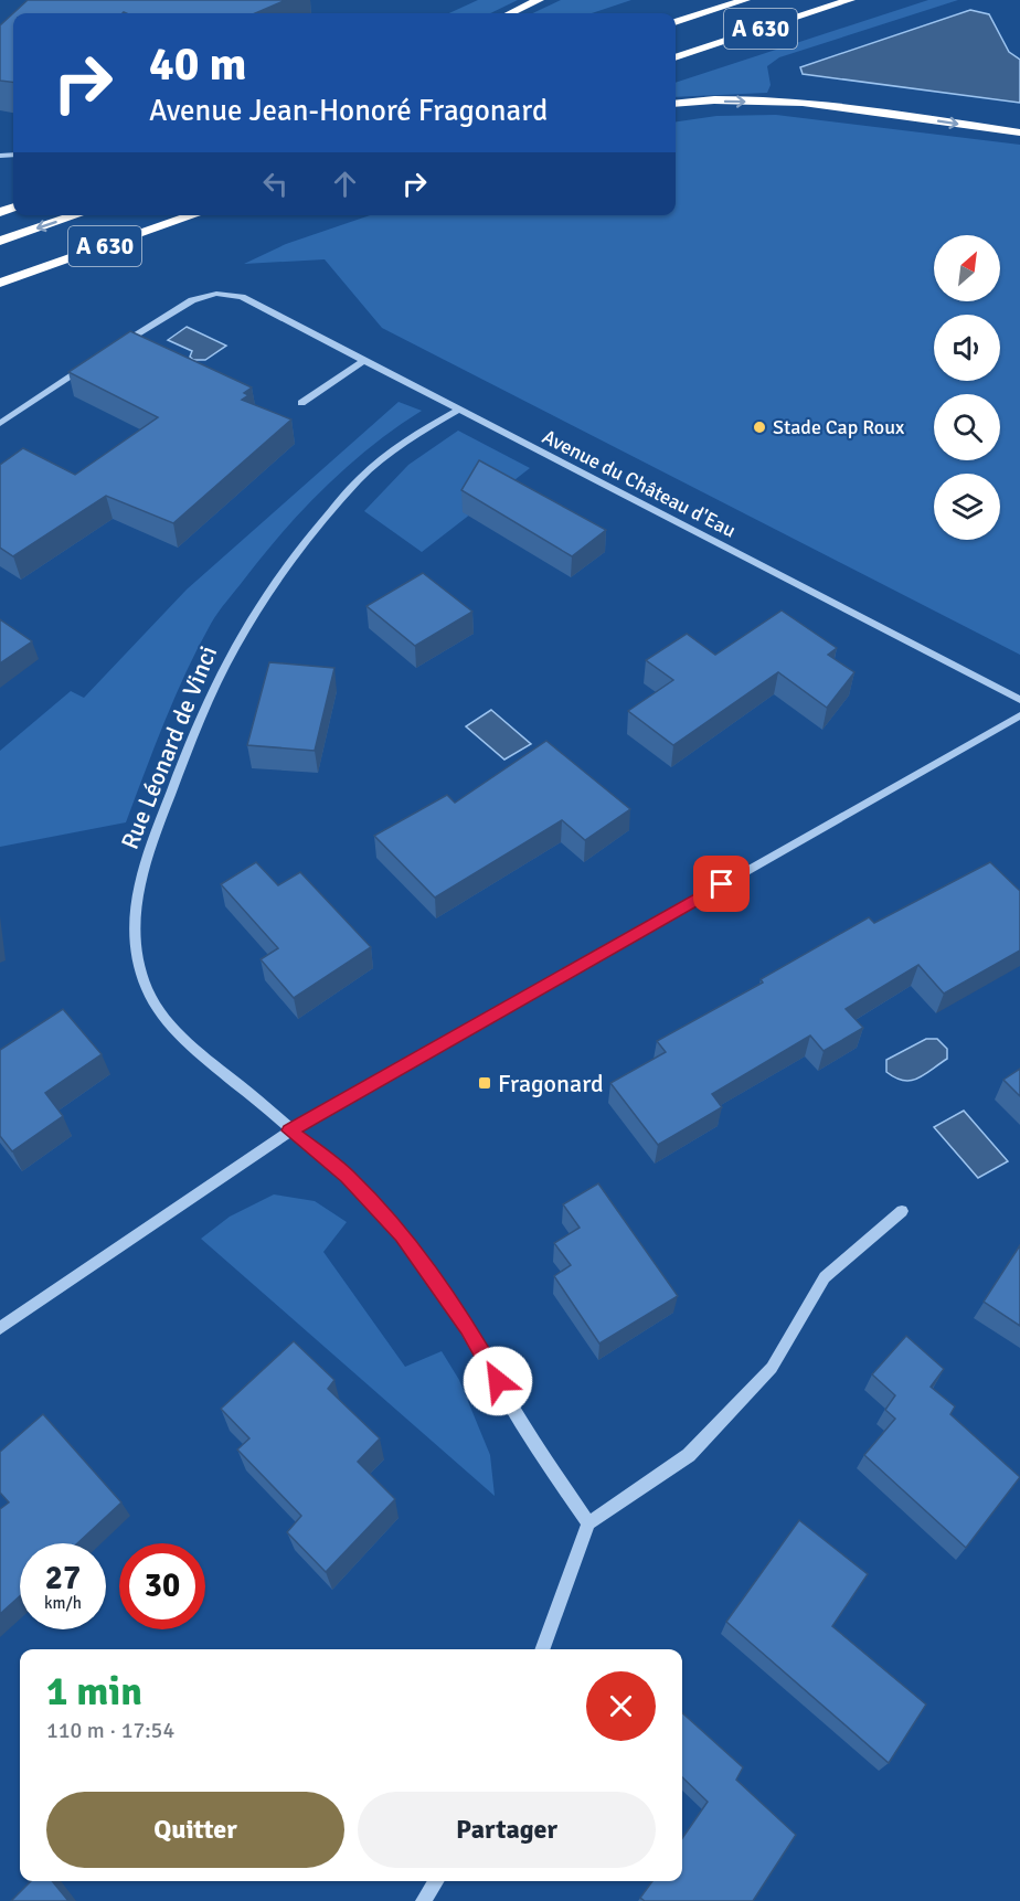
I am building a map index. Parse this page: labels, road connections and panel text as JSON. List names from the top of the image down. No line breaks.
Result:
{"streets":{"highway":["A 630"],"street":["Avenue du Château d'Eau","Rue Léonard de Vinci"]},"crossings":[["Avenue du Château d'Eau","Rue Léonard de Vinci"]],"places":{"other":["Stade Cap Roux"],"transit":["Fragonard"]},"north":"top right","page":{"turn":["40 m","Avenue Jean-Honoré Fragonard"],"speed":"27 km/h","limit":"30","heading":["1 min","110 m · 17:54"],"buttons":["Quitter","Partager"]}}
